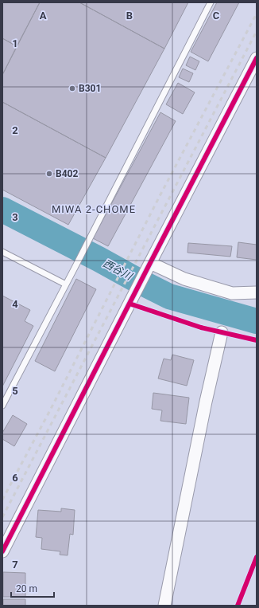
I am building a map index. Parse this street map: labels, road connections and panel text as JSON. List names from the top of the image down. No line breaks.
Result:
{"districts":["MIWA 2-CHOME"],"water":["西谷川"],"places":["B301","B402"],"scale_bar":"20 m","grid":{"columns":["A","B","C"],"rows":["1","2","3","4","5","6","7"]}}
